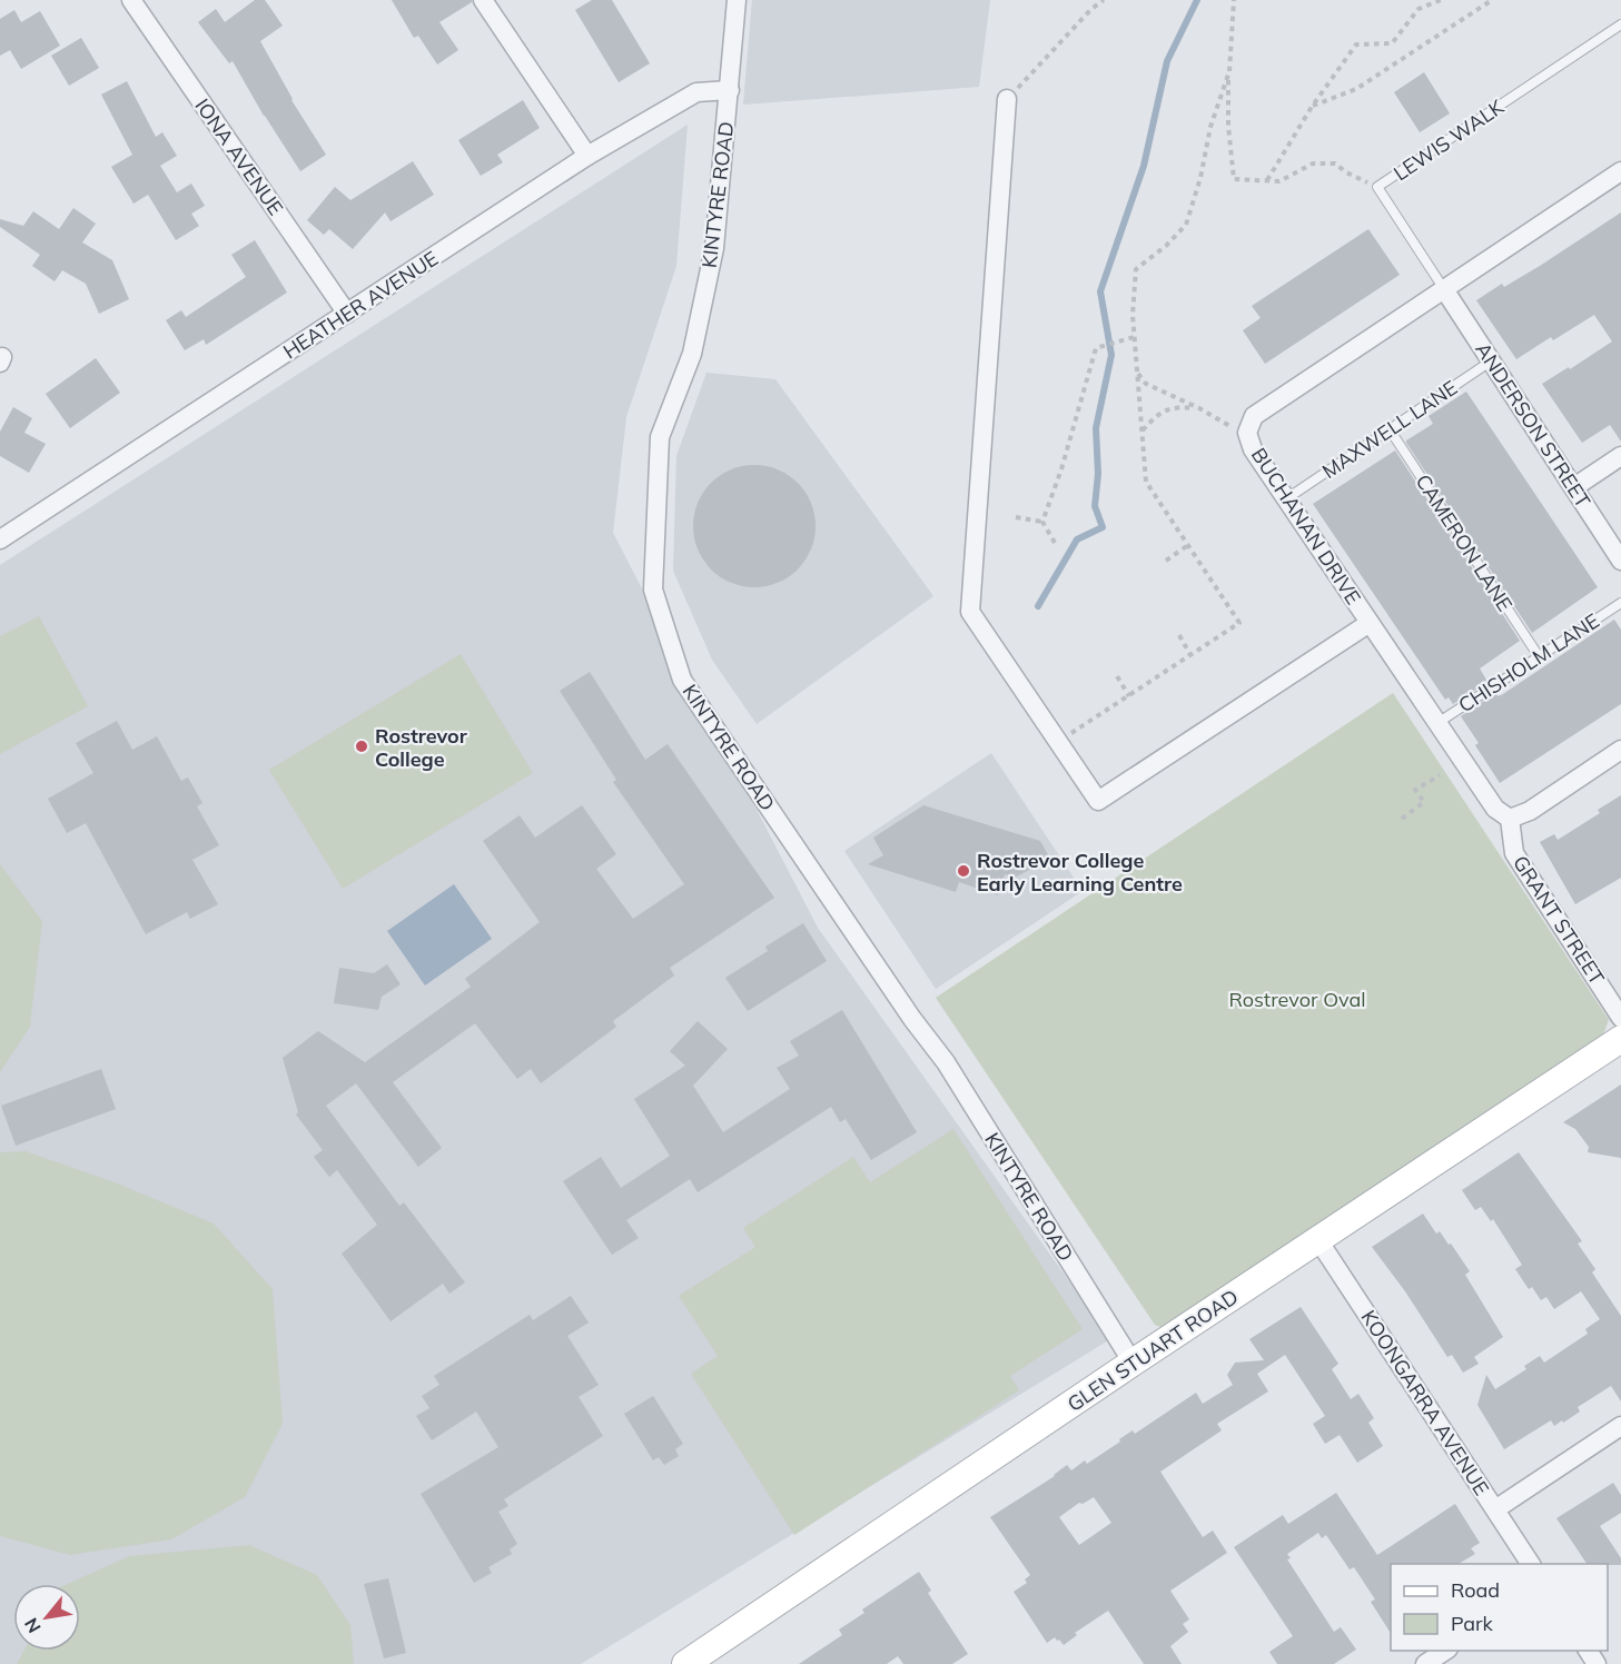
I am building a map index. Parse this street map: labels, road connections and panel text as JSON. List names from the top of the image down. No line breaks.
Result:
{"streets":{"street":["IONA AVENUE","KINTYRE ROAD","HEATHER AVENUE","ANDERSON STREET","BUCHANAN DRIVE","GRANT STREET","GLEN STUART ROAD","KOONGARRA AVENUE"],"lane":["LEWIS WALK","MAXWELL LANE","CAMERON LANE","CHISHOLM LANE"]},"crossings":[["LEWIS WALK","ANDERSON STREET"],["LEWIS WALK","BUCHANAN DRIVE"],["IONA AVENUE","HEATHER AVENUE"],["KINTYRE ROAD","HEATHER AVENUE"],["KINTYRE ROAD","GLEN STUART ROAD"],["ANDERSON STREET","MAXWELL LANE"],["ANDERSON STREET","BUCHANAN DRIVE"],["MAXWELL LANE","BUCHANAN DRIVE"],["MAXWELL LANE","CAMERON LANE"],["BUCHANAN DRIVE","CHISHOLM LANE"],["BUCHANAN DRIVE","GRANT STREET"],["CAMERON LANE","CHISHOLM LANE"],["GLEN STUART ROAD","KOONGARRA AVENUE"]],"parks":["Rostrevor Oval"],"places":["Rostrevor College","Rostrevor College Early Learning Centre"],"legend":["Road","Park"],"north":"bottom left"}
